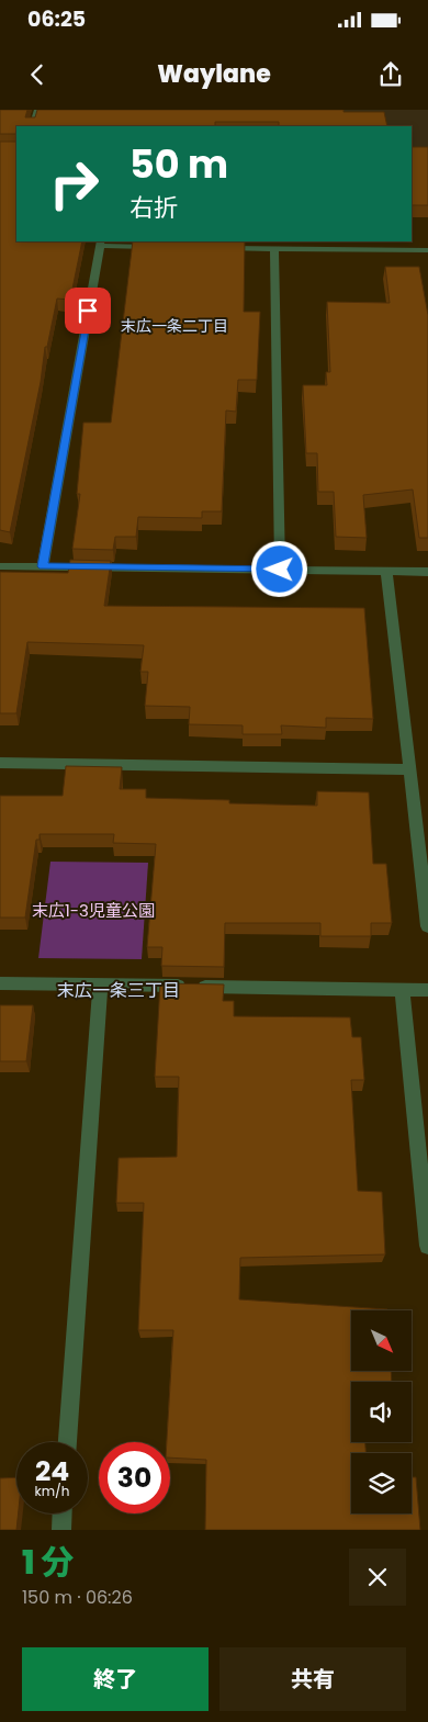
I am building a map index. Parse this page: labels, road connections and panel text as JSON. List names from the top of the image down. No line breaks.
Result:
{"districts":["末広一条二丁目","末広一条三丁目"],"parks":["末広1-3児童公園"],"north":"bottom right","page":{"status":"06:25","header":"Waylane","turn":["50 m","右折"],"speed":"24 km/h","limit":"30","heading":["1 分","150 m · 06:26"],"buttons":["終了","共有"]}}
